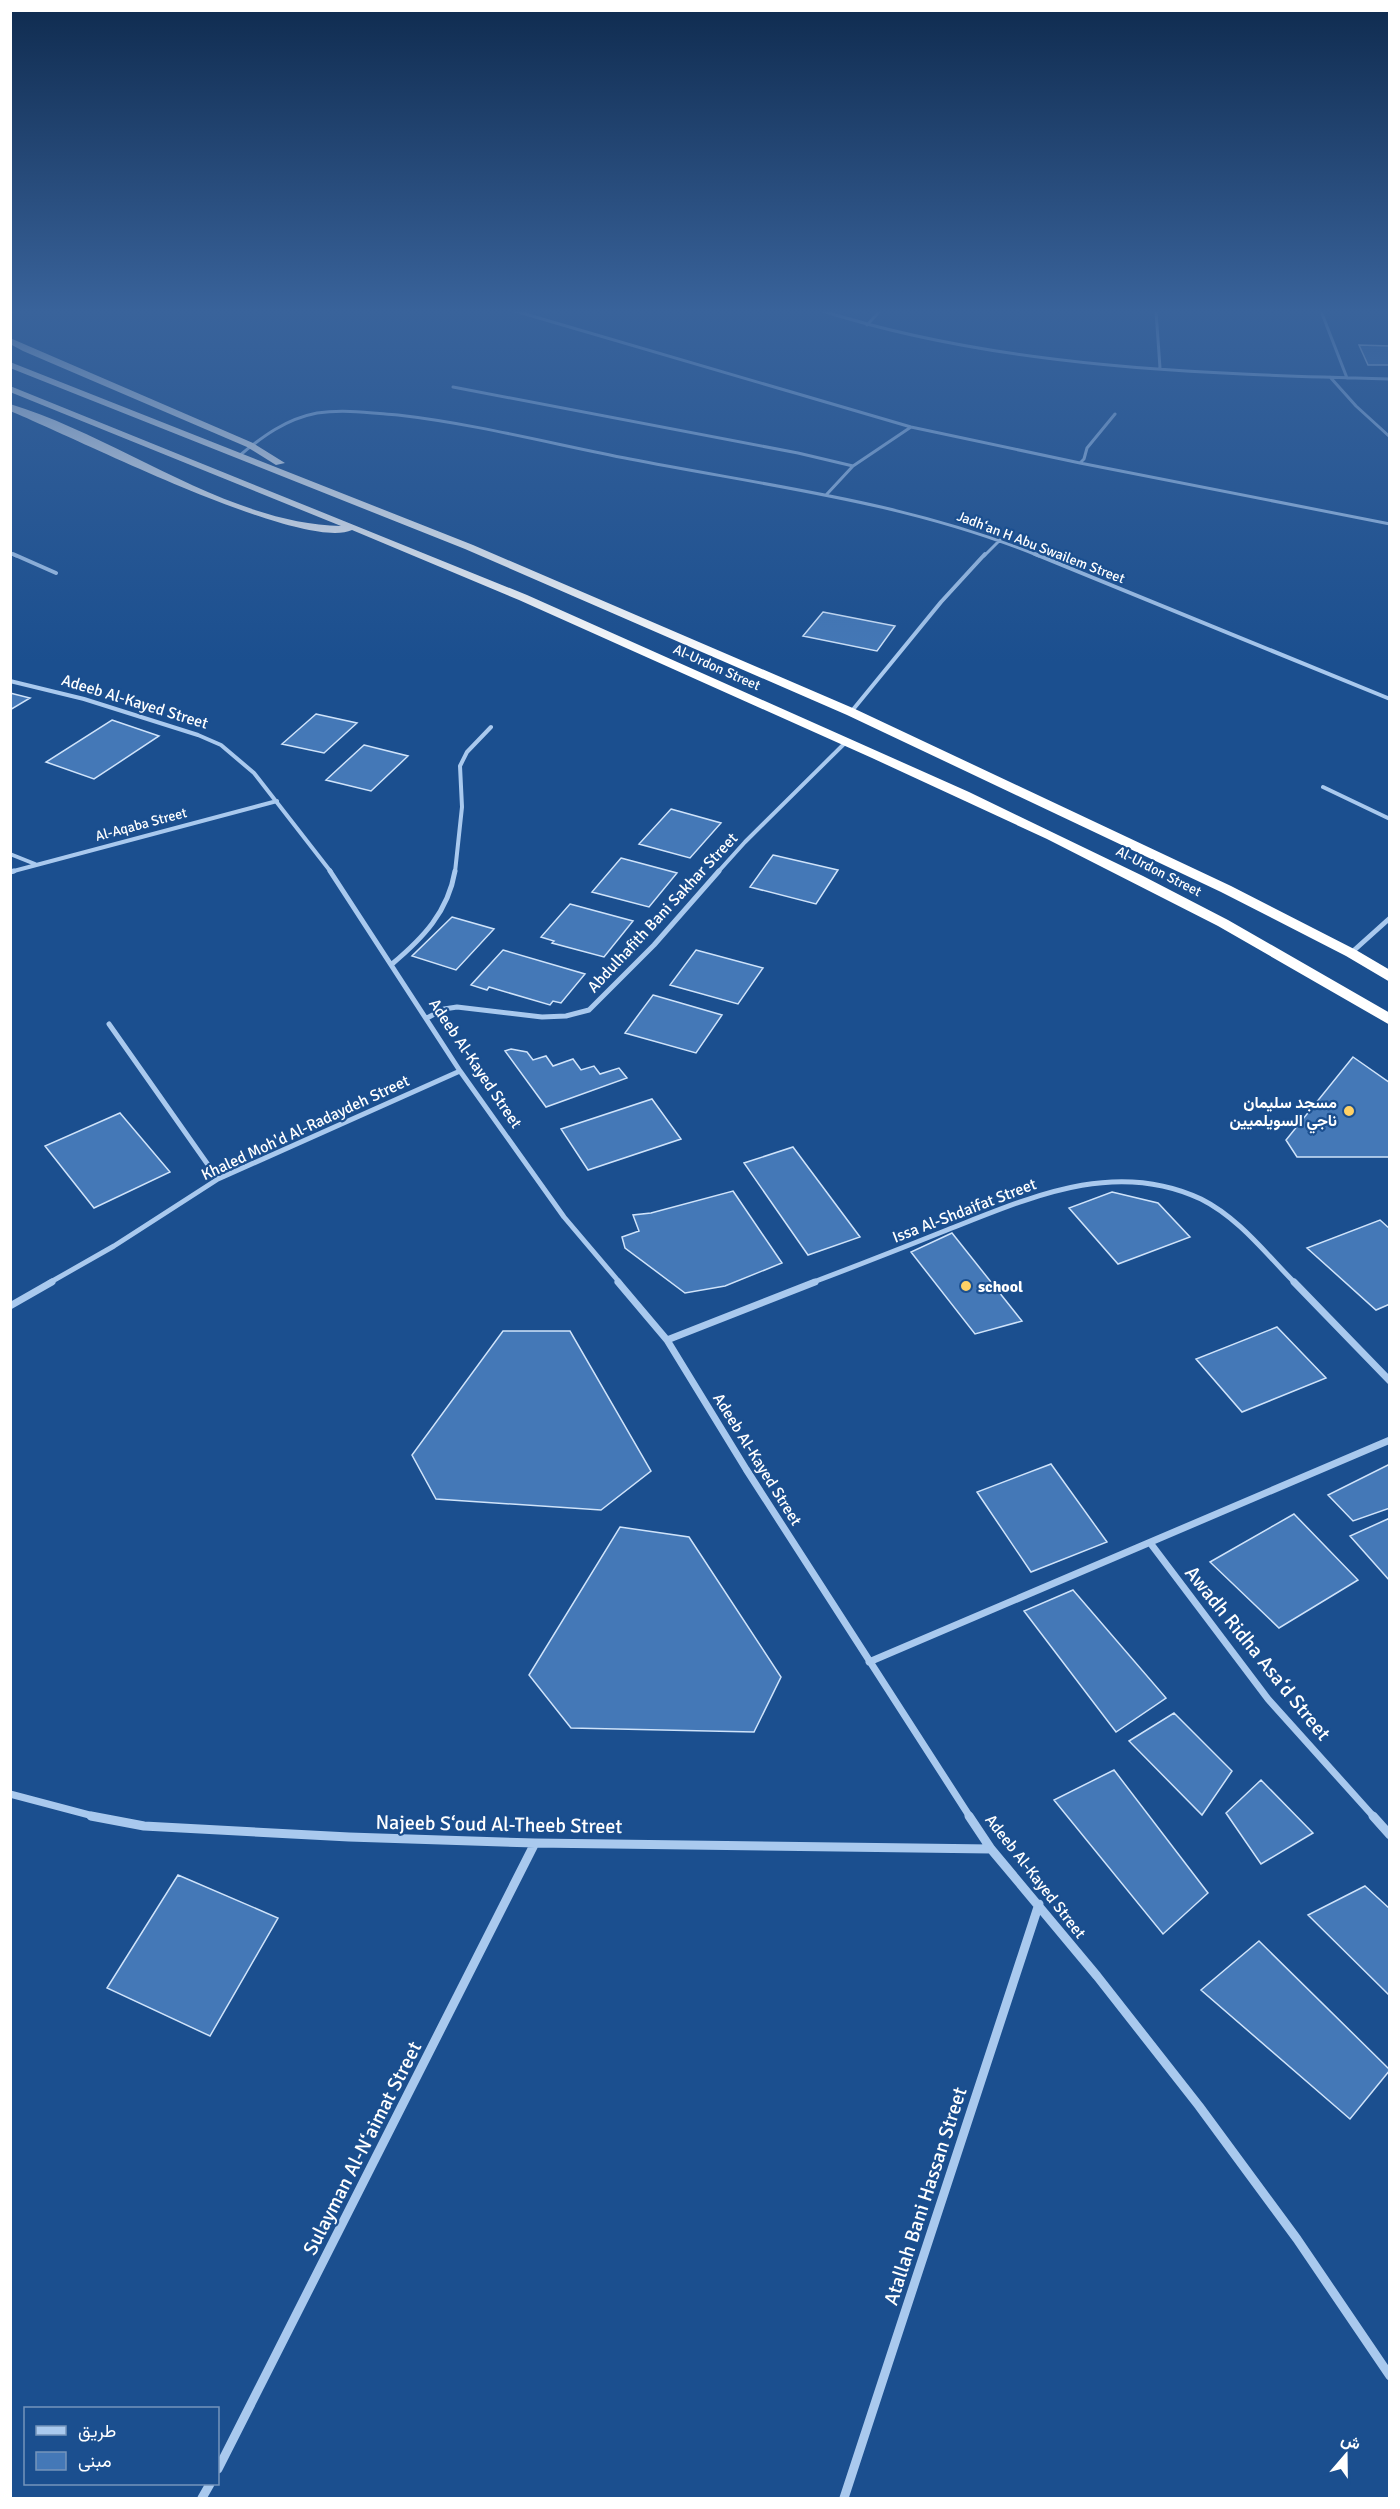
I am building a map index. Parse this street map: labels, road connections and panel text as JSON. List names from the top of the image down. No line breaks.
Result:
{"streets":{"highway":["Al-Urdon Street"],"street":["Jadh‘an H Abu Swailem Street","Adeeb Al-Kayed Street","Al-Aqaba Street","Abdulhafith Bani Sakhar Street","Khaled Moh'd Al-Radaydeh Street","Issa Al-Shdaifat Street","Awadh Ridha Asa‘d Street","Najeeb S‘oud Al-Theeb Street","Sulayman Al-N‘aimat Street","Atallah Bani Hassan Street"]},"crossings":[["Jadh‘an H Abu Swailem Street","Al-Urdon Street"],["Al-Urdon Street","Abdulhafith Bani Sakhar Street"],["Adeeb Al-Kayed Street","Al-Aqaba Street"],["Adeeb Al-Kayed Street","Abdulhafith Bani Sakhar Street"],["Adeeb Al-Kayed Street","Khaled Moh'd Al-Radaydeh Street"],["Adeeb Al-Kayed Street","Issa Al-Shdaifat Street"],["Adeeb Al-Kayed Street","Najeeb S‘oud Al-Theeb Street"],["Adeeb Al-Kayed Street","Atallah Bani Hassan Street"],["Najeeb S‘oud Al-Theeb Street","Sulayman Al-N‘aimat Street"]],"places":["مسجد سليمان ناجي السويلميين","school"],"legend":["طريق","مبنى"],"north":"top"}
